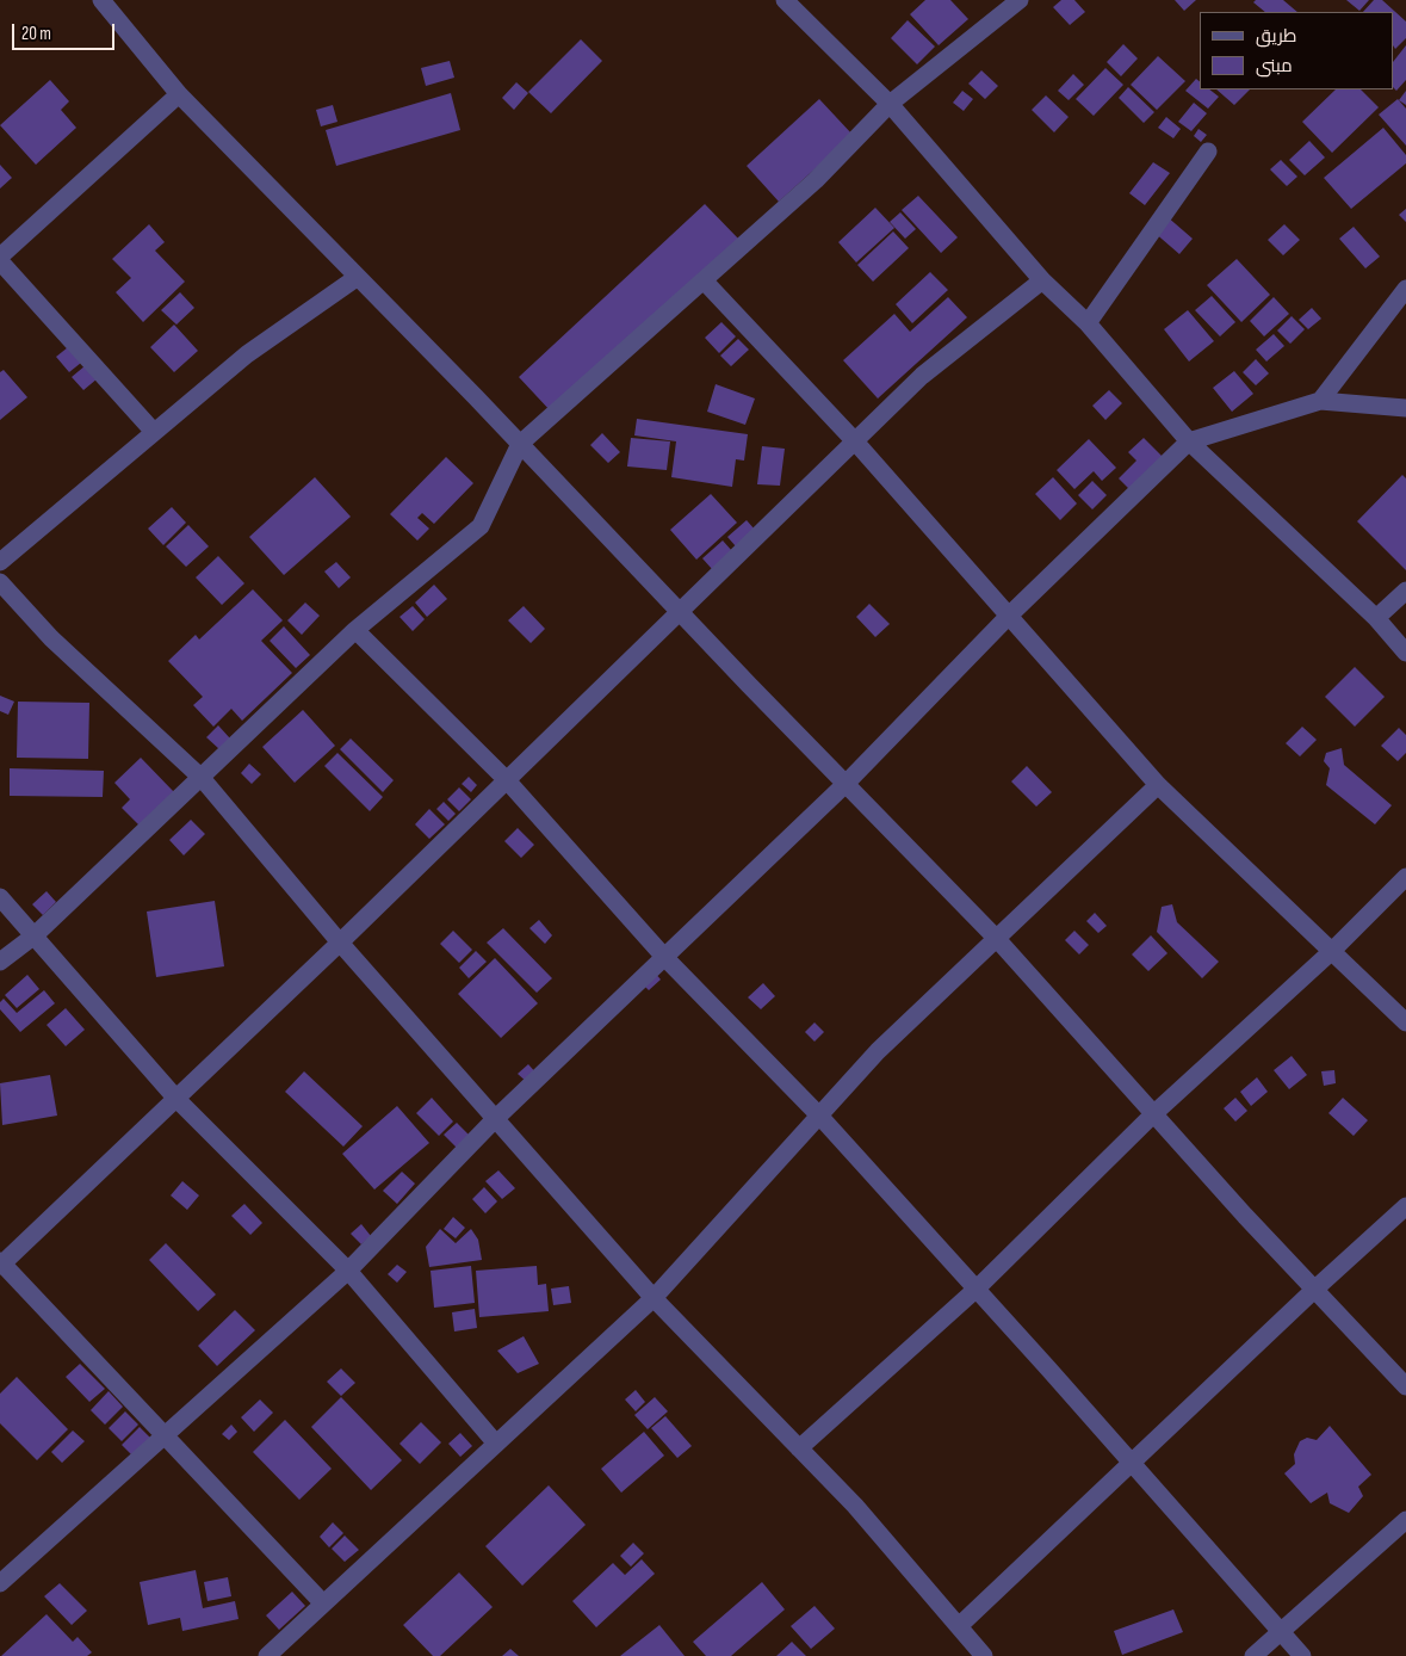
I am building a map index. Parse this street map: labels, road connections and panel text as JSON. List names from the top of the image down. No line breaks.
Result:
{"legend":["طريق","مبنى"],"scale_bar":"20 m"}
